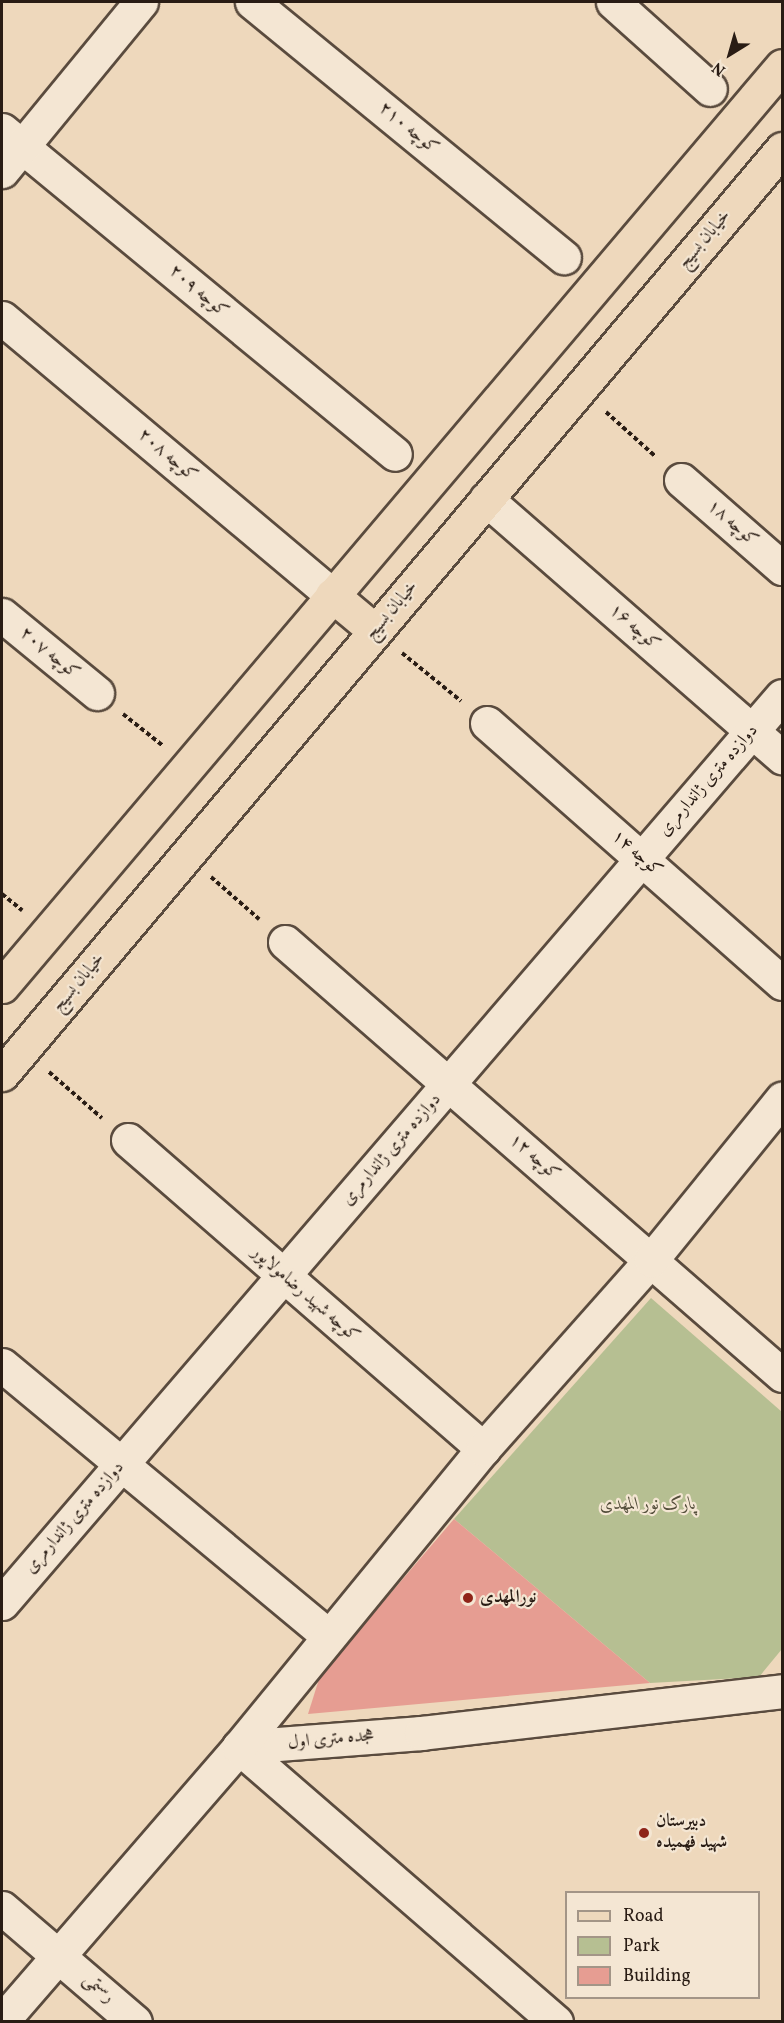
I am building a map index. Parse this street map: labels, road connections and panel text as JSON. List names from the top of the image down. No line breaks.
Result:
{"streets":{"main road":["خیابان بسیج"],"street":["۲۱۰ کوچه","۲۰۹ کوچه","۲۰۸ کوچه","۱۸ کوچه","۱۶ کوچه","۲۰۷ کوچه","دوازده متری ژاندارمری","‍‍ ۱۴ کوچه","۱۲ کوچه","کوچه شهید رضامولاپور","هجده متری اول","رستمی"]},"crossings":[["خیابان بسیج","۱۶ کوچه"],["۱۶ کوچه","دوازده متری ژاندارمری"],["دوازده متری ژاندارمری","‍‍ ۱۴ کوچه"],["دوازده متری ژاندارمری","۱۲ کوچه"],["دوازده متری ژاندارمری","کوچه شهید رضامولاپور"]],"parks":["پارک نور المهدی"],"places":["نورالمهدی","دبیرستان شهید فهمیده"],"legend":["Road","Park","Building"],"north":"bottom left"}
